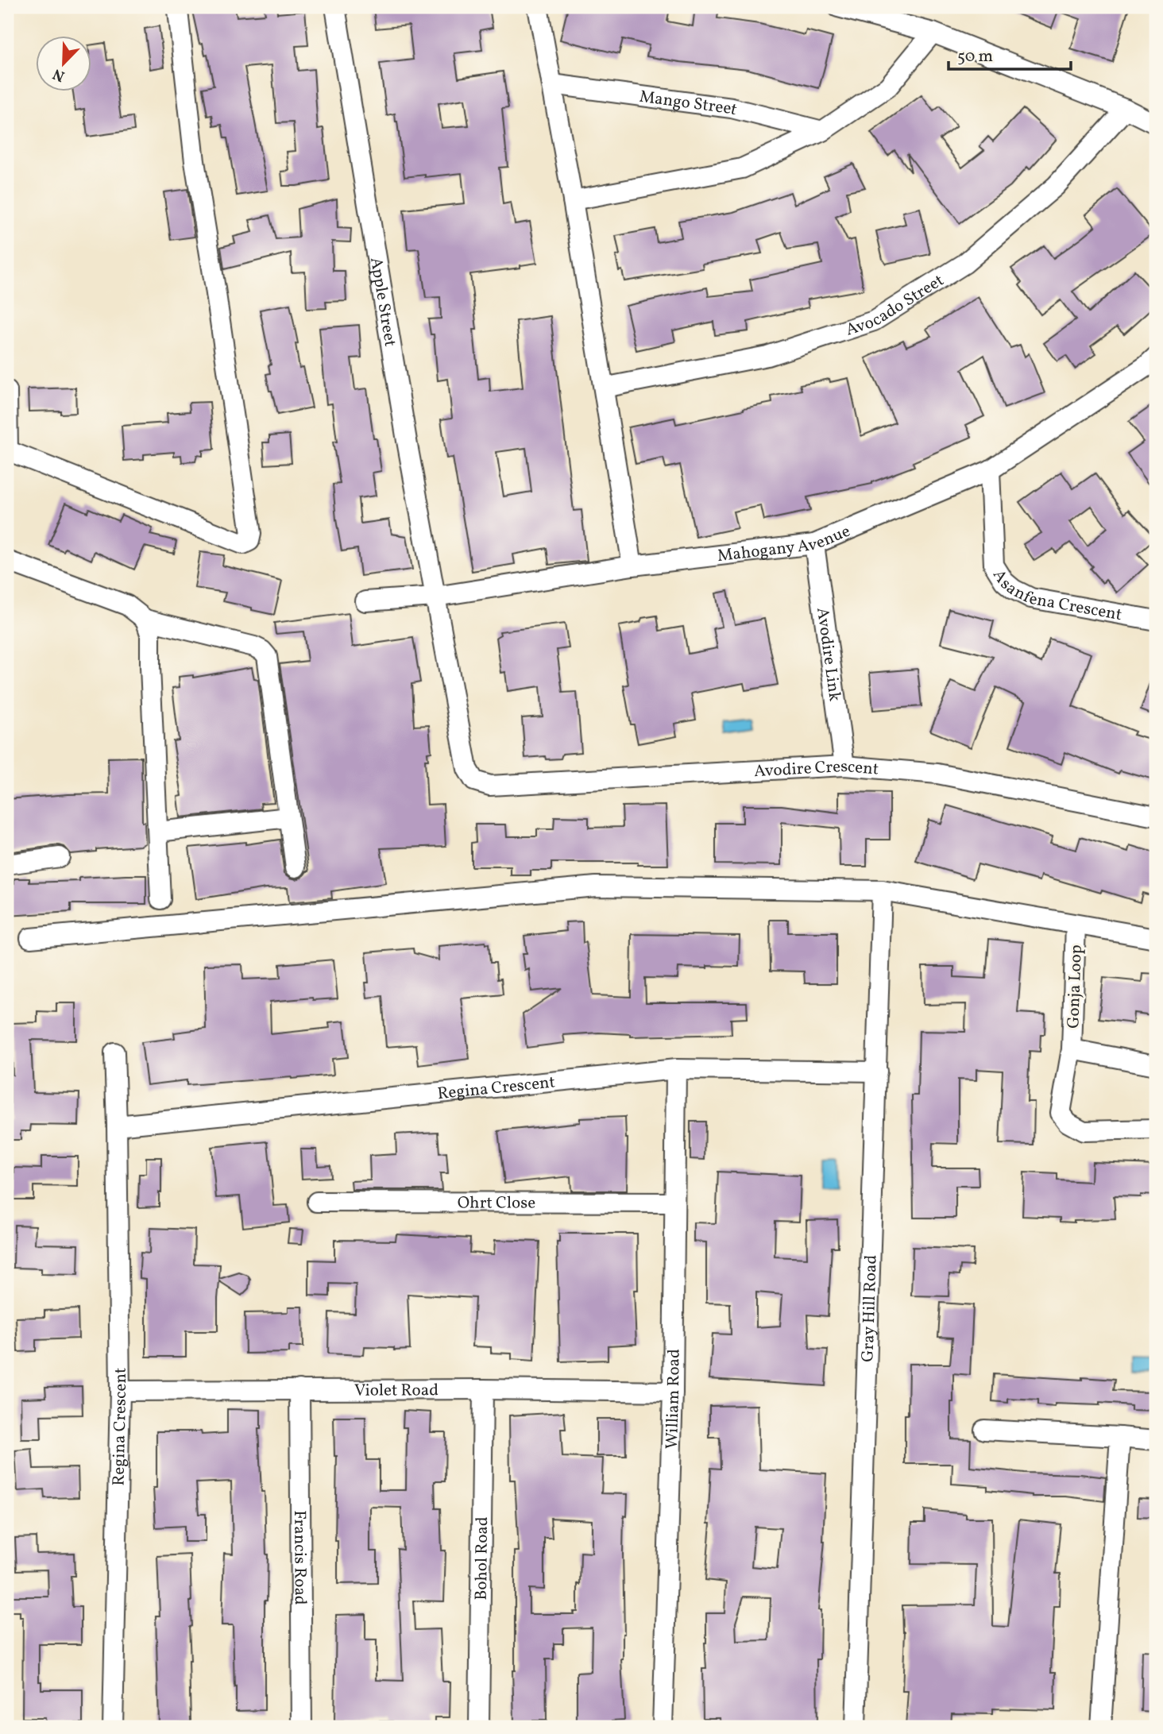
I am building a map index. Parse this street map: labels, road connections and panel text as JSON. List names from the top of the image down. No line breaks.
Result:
{"streets":{"street":["Mango Street","Apple Street","Avocado Street","Mahogany Avenue","Asanfena Crescent","Avodire Link","Avodire Crescent","Gonja Loop","Regina Crescent","Ohrt Close","Gray Hill Road","Violet Road","William Road","Francis Road","Bohol Road"]},"crossings":[["Apple Street","Mahogany Avenue"],["Apple Street","Avodire Crescent"],["Mahogany Avenue","Asanfena Crescent"],["Mahogany Avenue","Avodire Link"],["Avodire Link","Avodire Crescent"],["Regina Crescent","Gray Hill Road"],["Regina Crescent","Violet Road"],["Regina Crescent","William Road"],["Ohrt Close","William Road"],["Violet Road","William Road"],["Violet Road","Francis Road"],["Violet Road","Bohol Road"]],"scale_bar":"50 m","north":"bottom left"}
